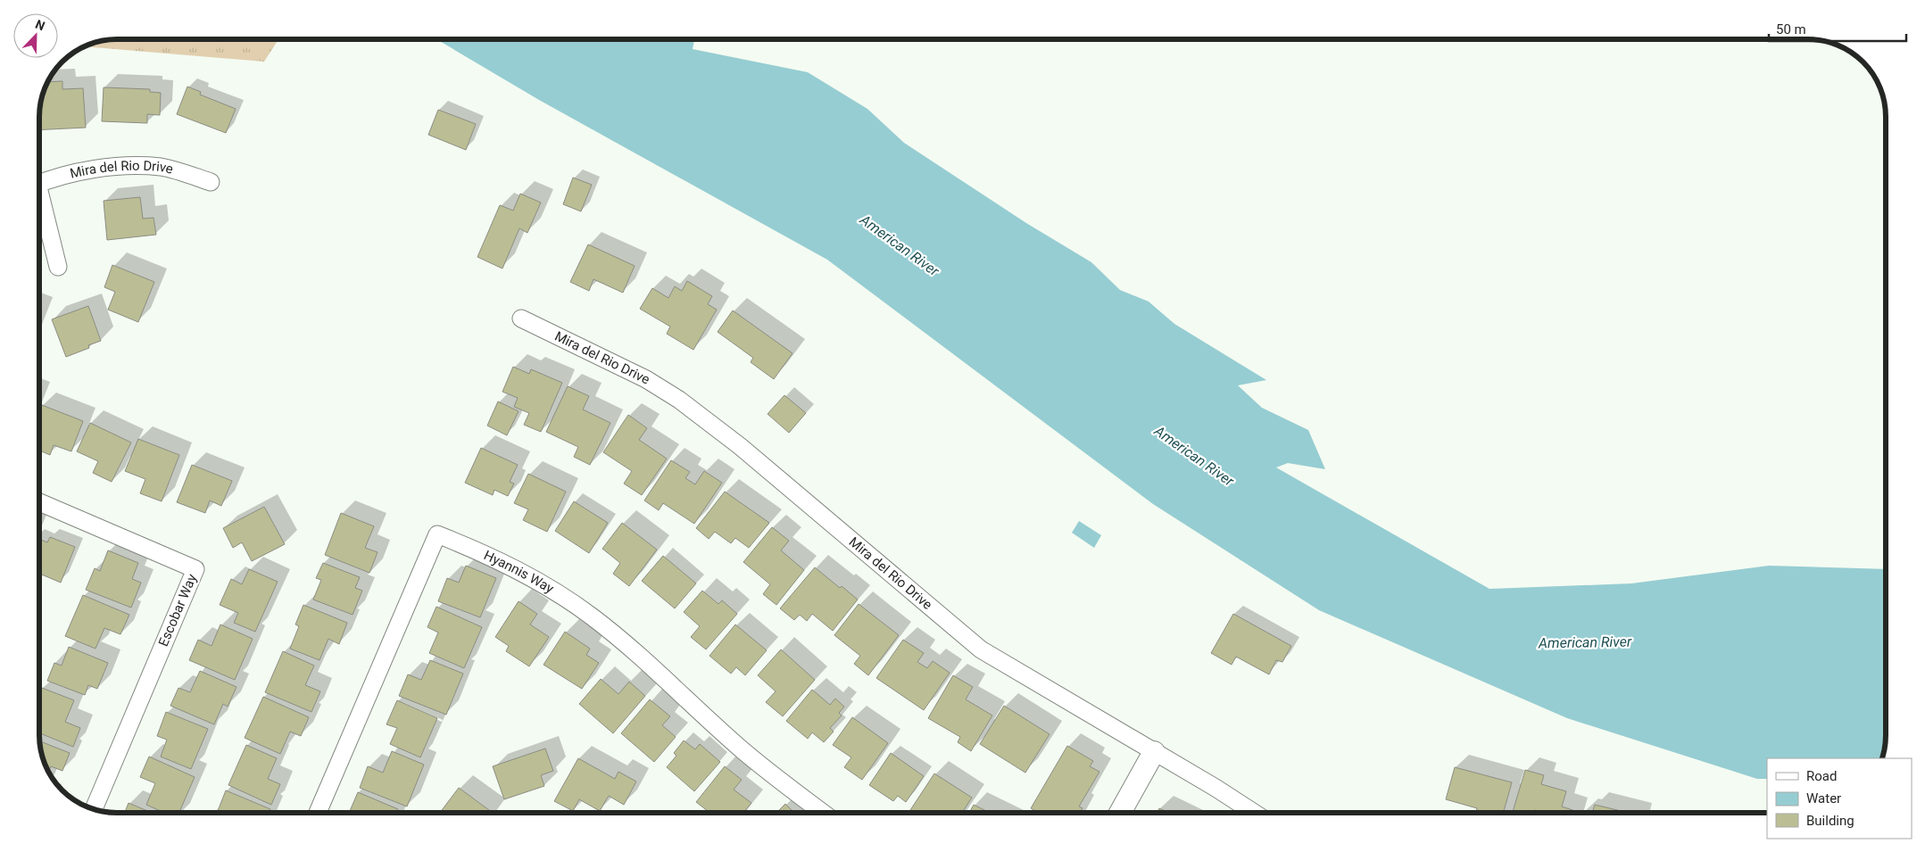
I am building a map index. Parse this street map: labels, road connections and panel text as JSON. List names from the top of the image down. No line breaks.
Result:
{"streets":{"street":["Mira del Rio Drive","Hyannis Way","Escobar Way"]},"water":["American River"],"legend":["Road","Water","Building"],"scale_bar":"50 m","north":"top right"}
